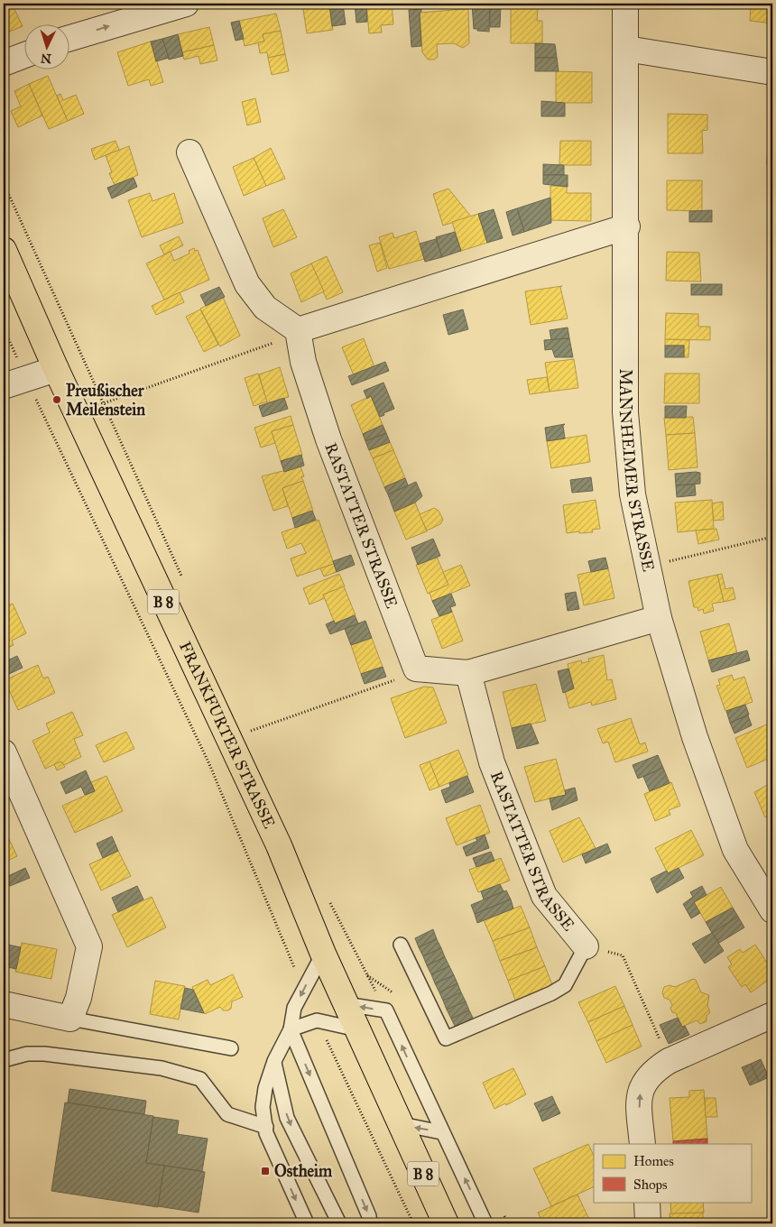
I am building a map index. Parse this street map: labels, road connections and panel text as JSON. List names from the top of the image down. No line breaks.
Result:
{"streets":{"main road":["B 8","FRANKFURTER STRASSE"],"street":["MANNHEIMER STRASSE","RASTATTER STRASSE"]},"places":{"other":["Preußischer Meilenstein"],"transit":["Ostheim"]},"legend":["Homes","Shops"],"north":"bottom"}
